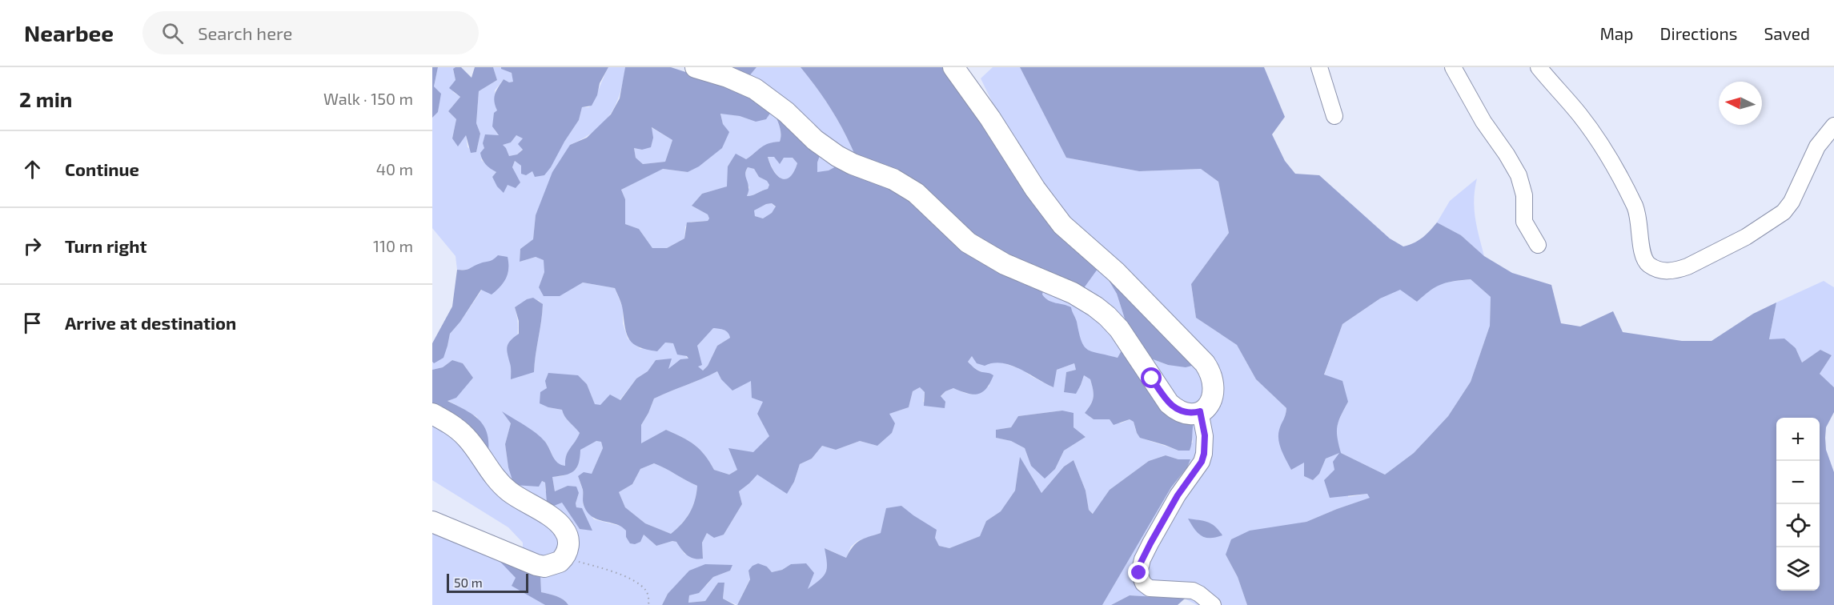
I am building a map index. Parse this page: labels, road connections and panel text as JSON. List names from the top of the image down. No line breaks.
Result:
{"scale_bar":"50 m","north":"left","page":{"header":"Nearbee","search":"Search here","nav":["Map","Directions","Saved"],"heading":["2 min","Walk · 150 m"],"list":[["Continue","40 m"],["Turn right","110 m"],"Arrive at destination"],"map_buttons":["+","−"],"scale":"50 m"}}
